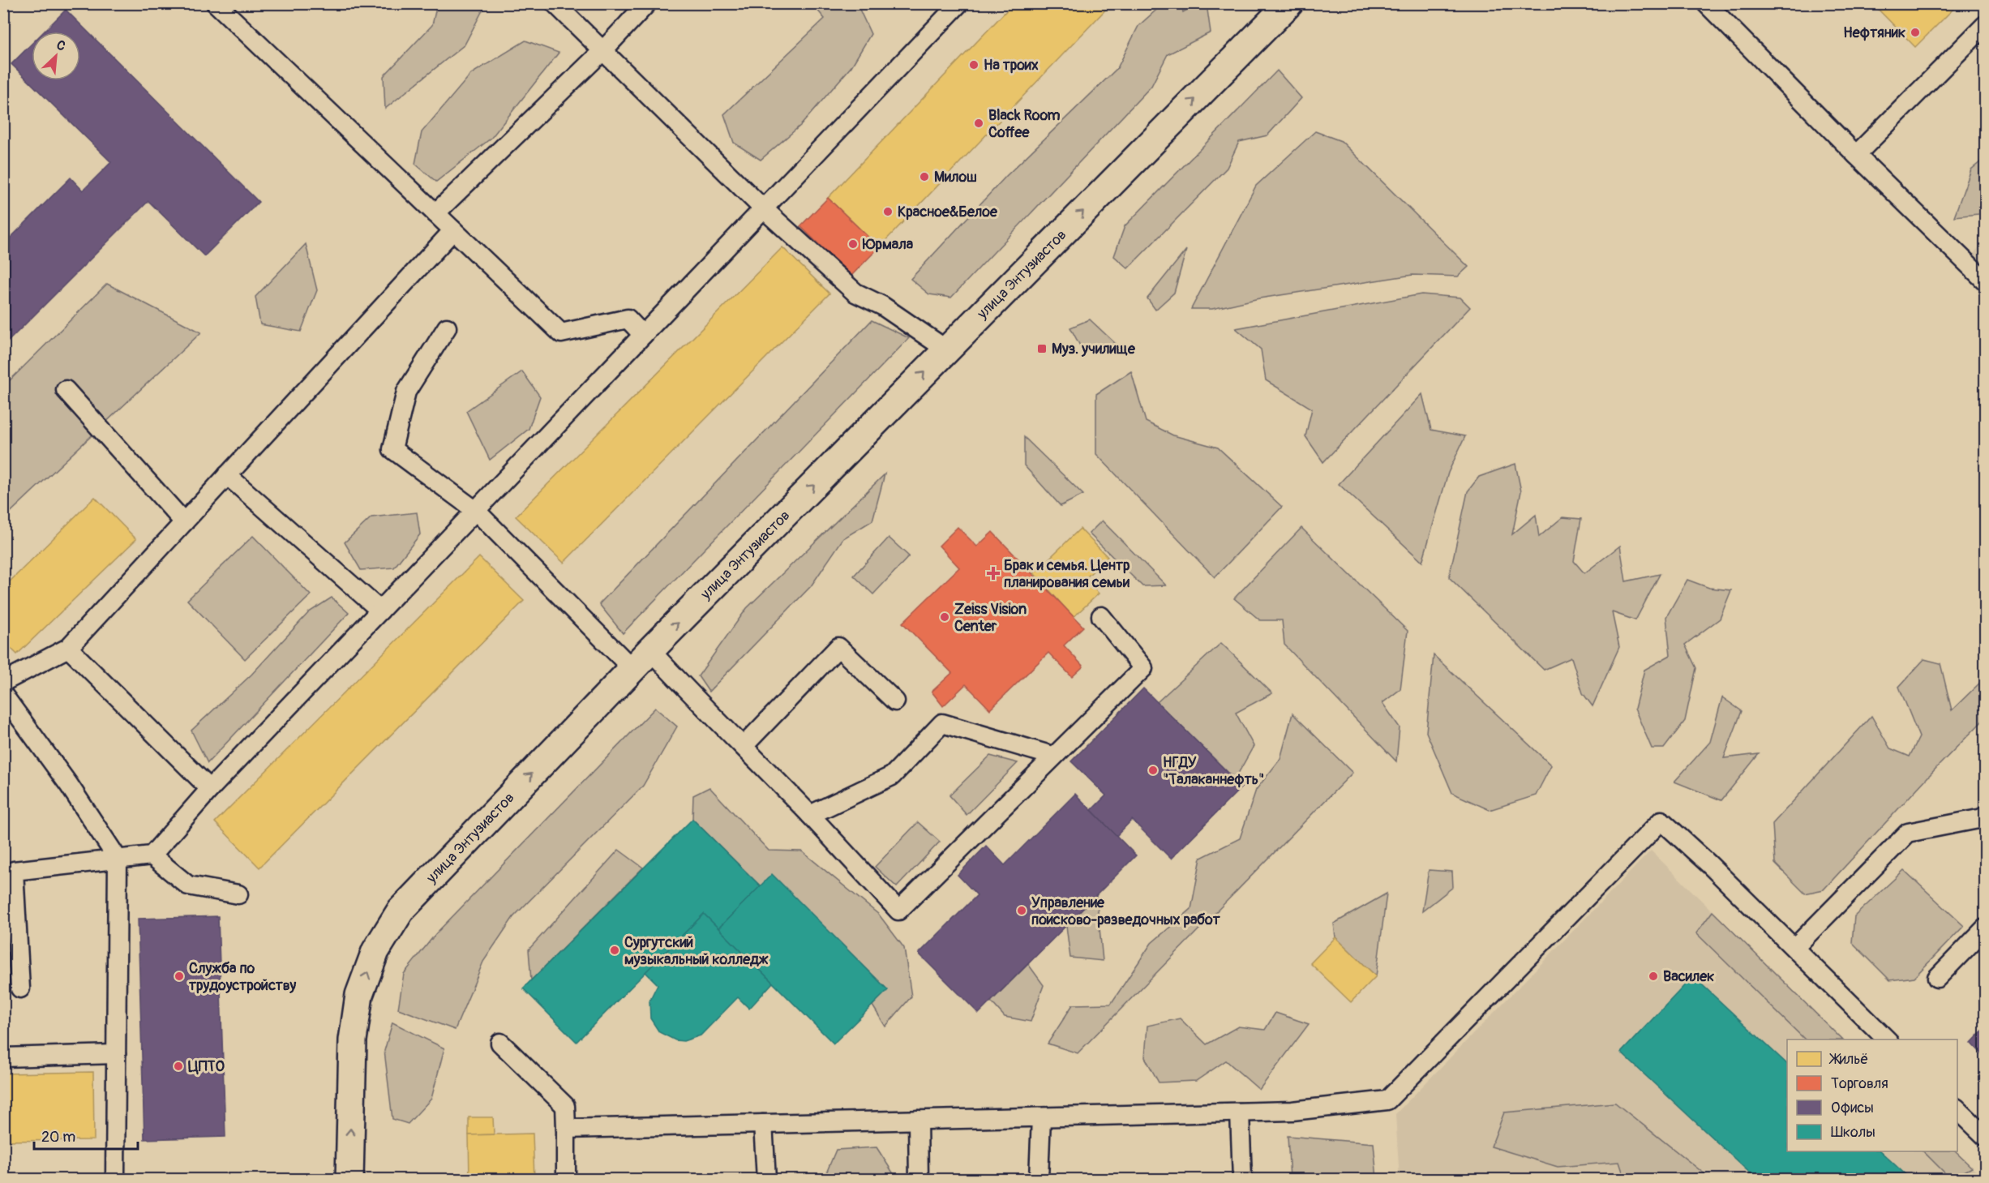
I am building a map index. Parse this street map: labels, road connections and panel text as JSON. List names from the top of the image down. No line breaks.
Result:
{"streets":{"main road":["улица Энтузиастов"]},"one_way":["улица Энтузиастов"],"places":{"other":["Нефтяник","На троих","Black Room Coffee","Милош","Красное&Белое","Юрмала","Zeiss Vision Center","НГДУ \"Талаканнефть\"","Управление поисково-разведочных работ","Сургутский музыкальный колледж","Служба по трудоустройству","Василек","ЦПТО"],"transit":["Муз. училище"],"health":["Брак и семья. Центр планирования семьи"]},"legend":["Жильё","Торговля","Офисы","Школы"],"scale_bar":"20 m","north":"top right"}
